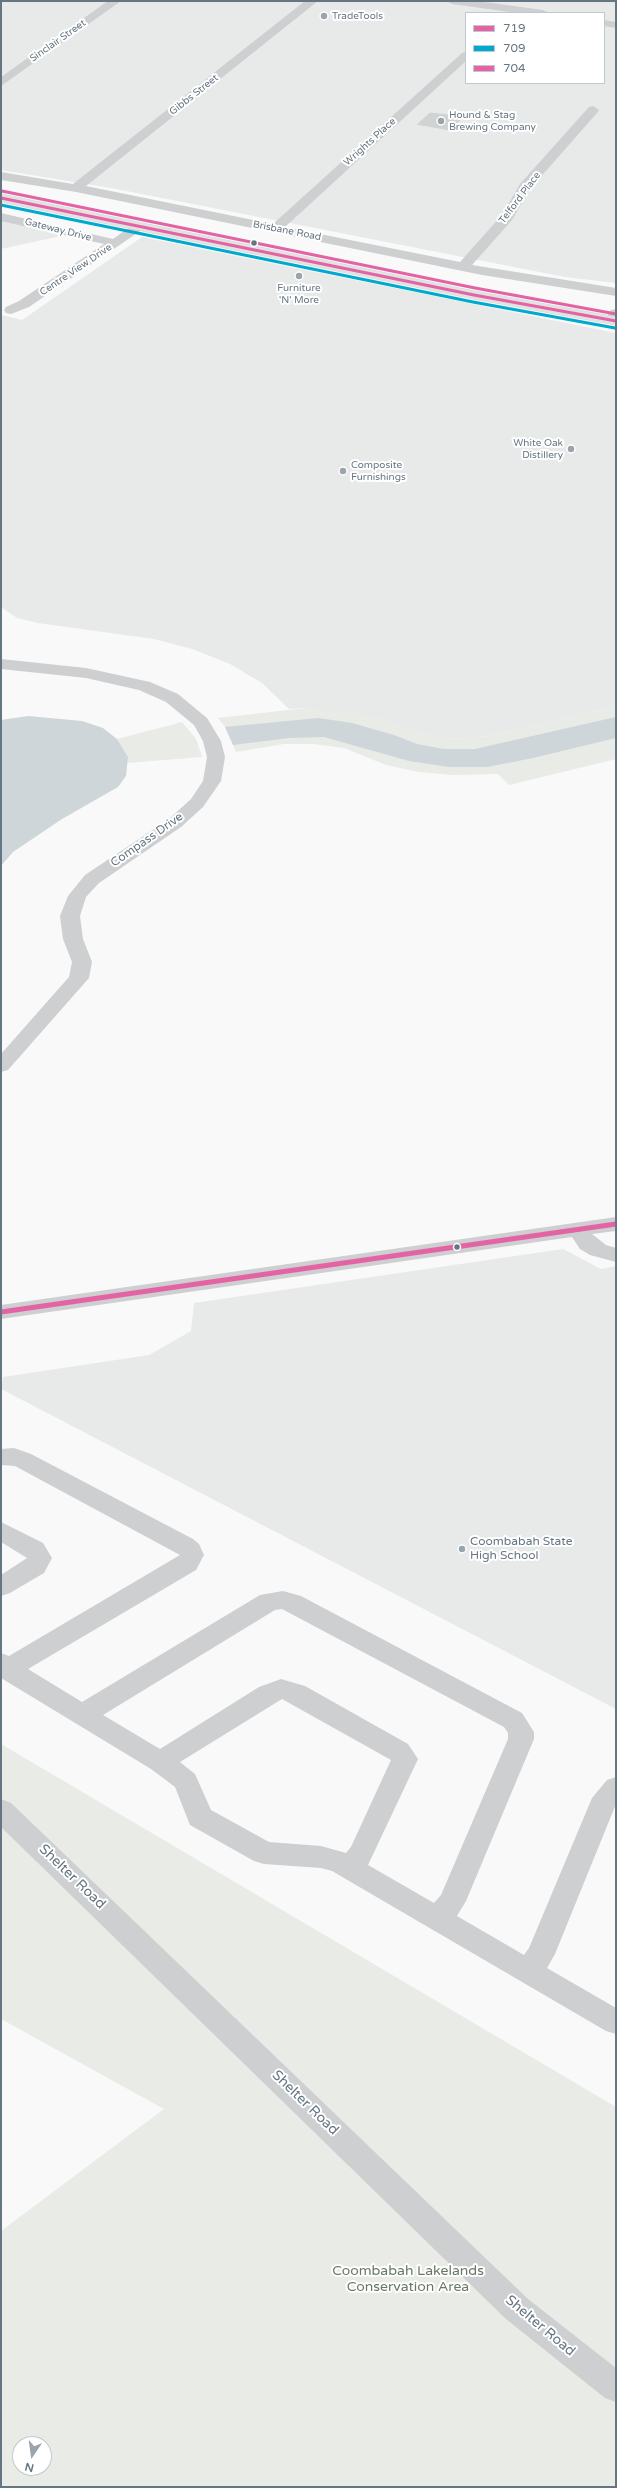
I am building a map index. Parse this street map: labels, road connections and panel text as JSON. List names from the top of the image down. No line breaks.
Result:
{"streets":{"highway":["Brisbane Road"],"street":["Sinclair Street","Gibbs Street","Wrights Place","Telford Place","Gateway Drive","Centre View Drive","Compass Drive","Shelter Road"]},"crossings":[["Gibbs Street","Brisbane Road"],["Wrights Place","Brisbane Road"],["Telford Place","Brisbane Road"],["Gateway Drive","Centre View Drive"],["Brisbane Road","Centre View Drive"]],"parks":["Coombabah Lakelands Conservation Area"],"places":["TradeTools","Hound & Stag Brewing Company","Furniture 'N' More","White Oak Distillery","Composite Furnishings","Coombabah State High School"],"lines":["transit line 704","transit line 719","transit line 709"],"legend":["719","709","704"],"north":"bottom"}
